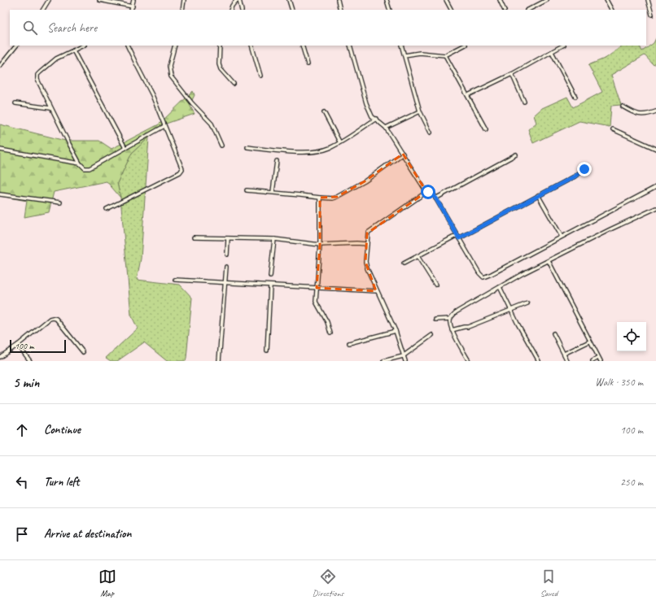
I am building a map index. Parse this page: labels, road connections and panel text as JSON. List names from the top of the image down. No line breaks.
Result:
{"scale_bar":"100 m","page":{"search":"Search here","scale":"100 m","heading":["5 min","Walk · 350 m"],"list":[["Continue","100 m"],["Turn left","250 m"],"Arrive at destination"],"nav":["Map","Directions","Saved"]}}
